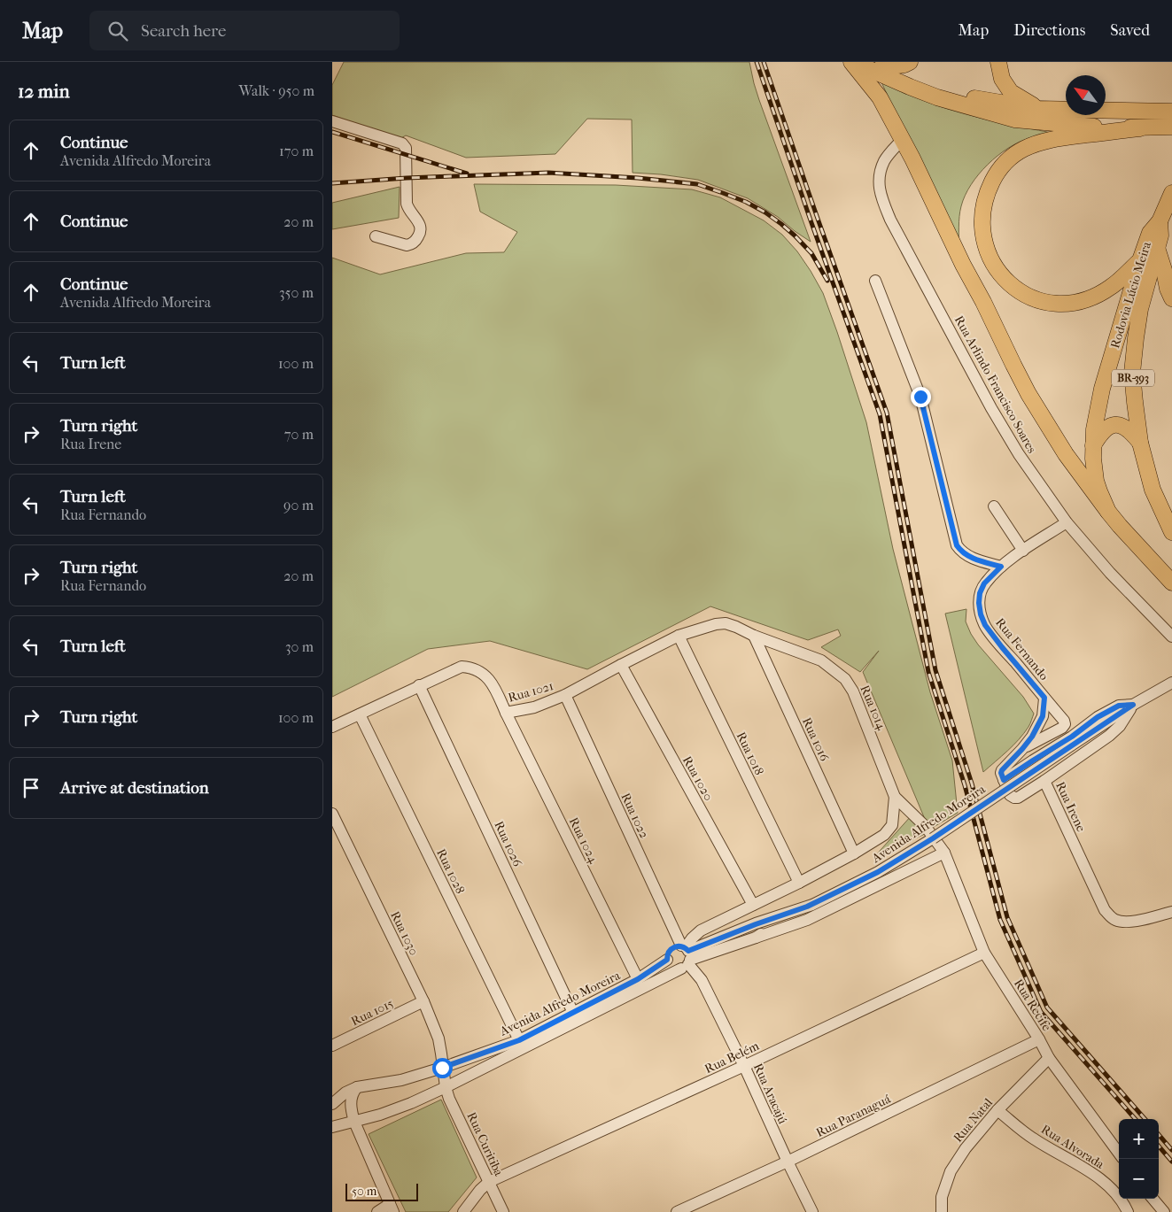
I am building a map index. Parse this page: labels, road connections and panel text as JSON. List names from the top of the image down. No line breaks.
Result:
{"streets":{"highway":["Rodovia Lúcio Meira","BR-393"],"street":["Rua Arlindo Francisco Soares","Rua Fernando","Rua 1021","Rua 1014","Rua 1016","Rua 1018","Rua 1020","Rua Irene","Rua 1022","Avenida Alfredo Moreira","Rua 1024","Rua 1026","Rua 1028","Rua 1030","Rua Recife","Rua 1015","Rua Belém","Rua Aracajú","Rua Paranaguá","Rua Natal","Rua Curitiba","Rua Alvorada"]},"crossings":[["Rua Arlindo Francisco Soares","Rua Fernando"],["Rua 1021","Rua 1014"],["Rua 1021","Rua 1018"],["Rua 1021","Rua 1020"],["Rua 1021","Rua 1022"],["Rua 1021","Rua 1024"],["Rua 1021","Rua 1026"],["Rua 1021","Rua 1028"],["Rua 1014","Rua 1016"],["Rua 1014","Rua 1018"],["Rua 1014","Avenida Alfredo Moreira"],["Rua 1014","Rua Recife"],["Rua 1016","Avenida Alfredo Moreira"],["Rua 1018","Avenida Alfredo Moreira"],["Rua 1020","Avenida Alfredo Moreira"],["Rua 1022","Avenida Alfredo Moreira"],["Rua 1022","Rua Aracajú"],["Avenida Alfredo Moreira","Rua 1024"],["Avenida Alfredo Moreira","Rua 1026"],["Avenida Alfredo Moreira","Rua 1028"],["Avenida Alfredo Moreira","Rua 1030"],["Avenida Alfredo Moreira","Rua Recife"],["Avenida Alfredo Moreira","Rua Aracajú"],["Avenida Alfredo Moreira","Rua Curitiba"],["Rua 1030","Rua 1015"],["Rua 1030","Rua Curitiba"],["Rua Recife","Rua Belém"],["Rua Recife","Rua Paranaguá"],["Rua Recife","Rua Natal"],["Rua Belém","Rua Aracajú"],["Rua Belém","Rua Curitiba"],["Rua Aracajú","Rua Paranaguá"],["Rua Natal","Rua Alvorada"]],"scale_bar":"50 m","north":"top left","page":{"header":"Map","search":"Search here","nav":["Map","Directions","Saved"],"heading":["12 min","Walk · 950 m"],"list":[["Continue","Avenida Alfredo Moreira","170 m"],["Continue","20 m"],["Continue","Avenida Alfredo Moreira","350 m"],["Turn left","100 m"],["Turn right","Rua Irene","70 m"],["Turn left","Rua Fernando","90 m"],["Turn right","Rua Fernando","20 m"],["Turn left","30 m"],["Turn right","100 m"],"Arrive at destination"],"map_buttons":["+","−"],"scale":"50 m"}}
